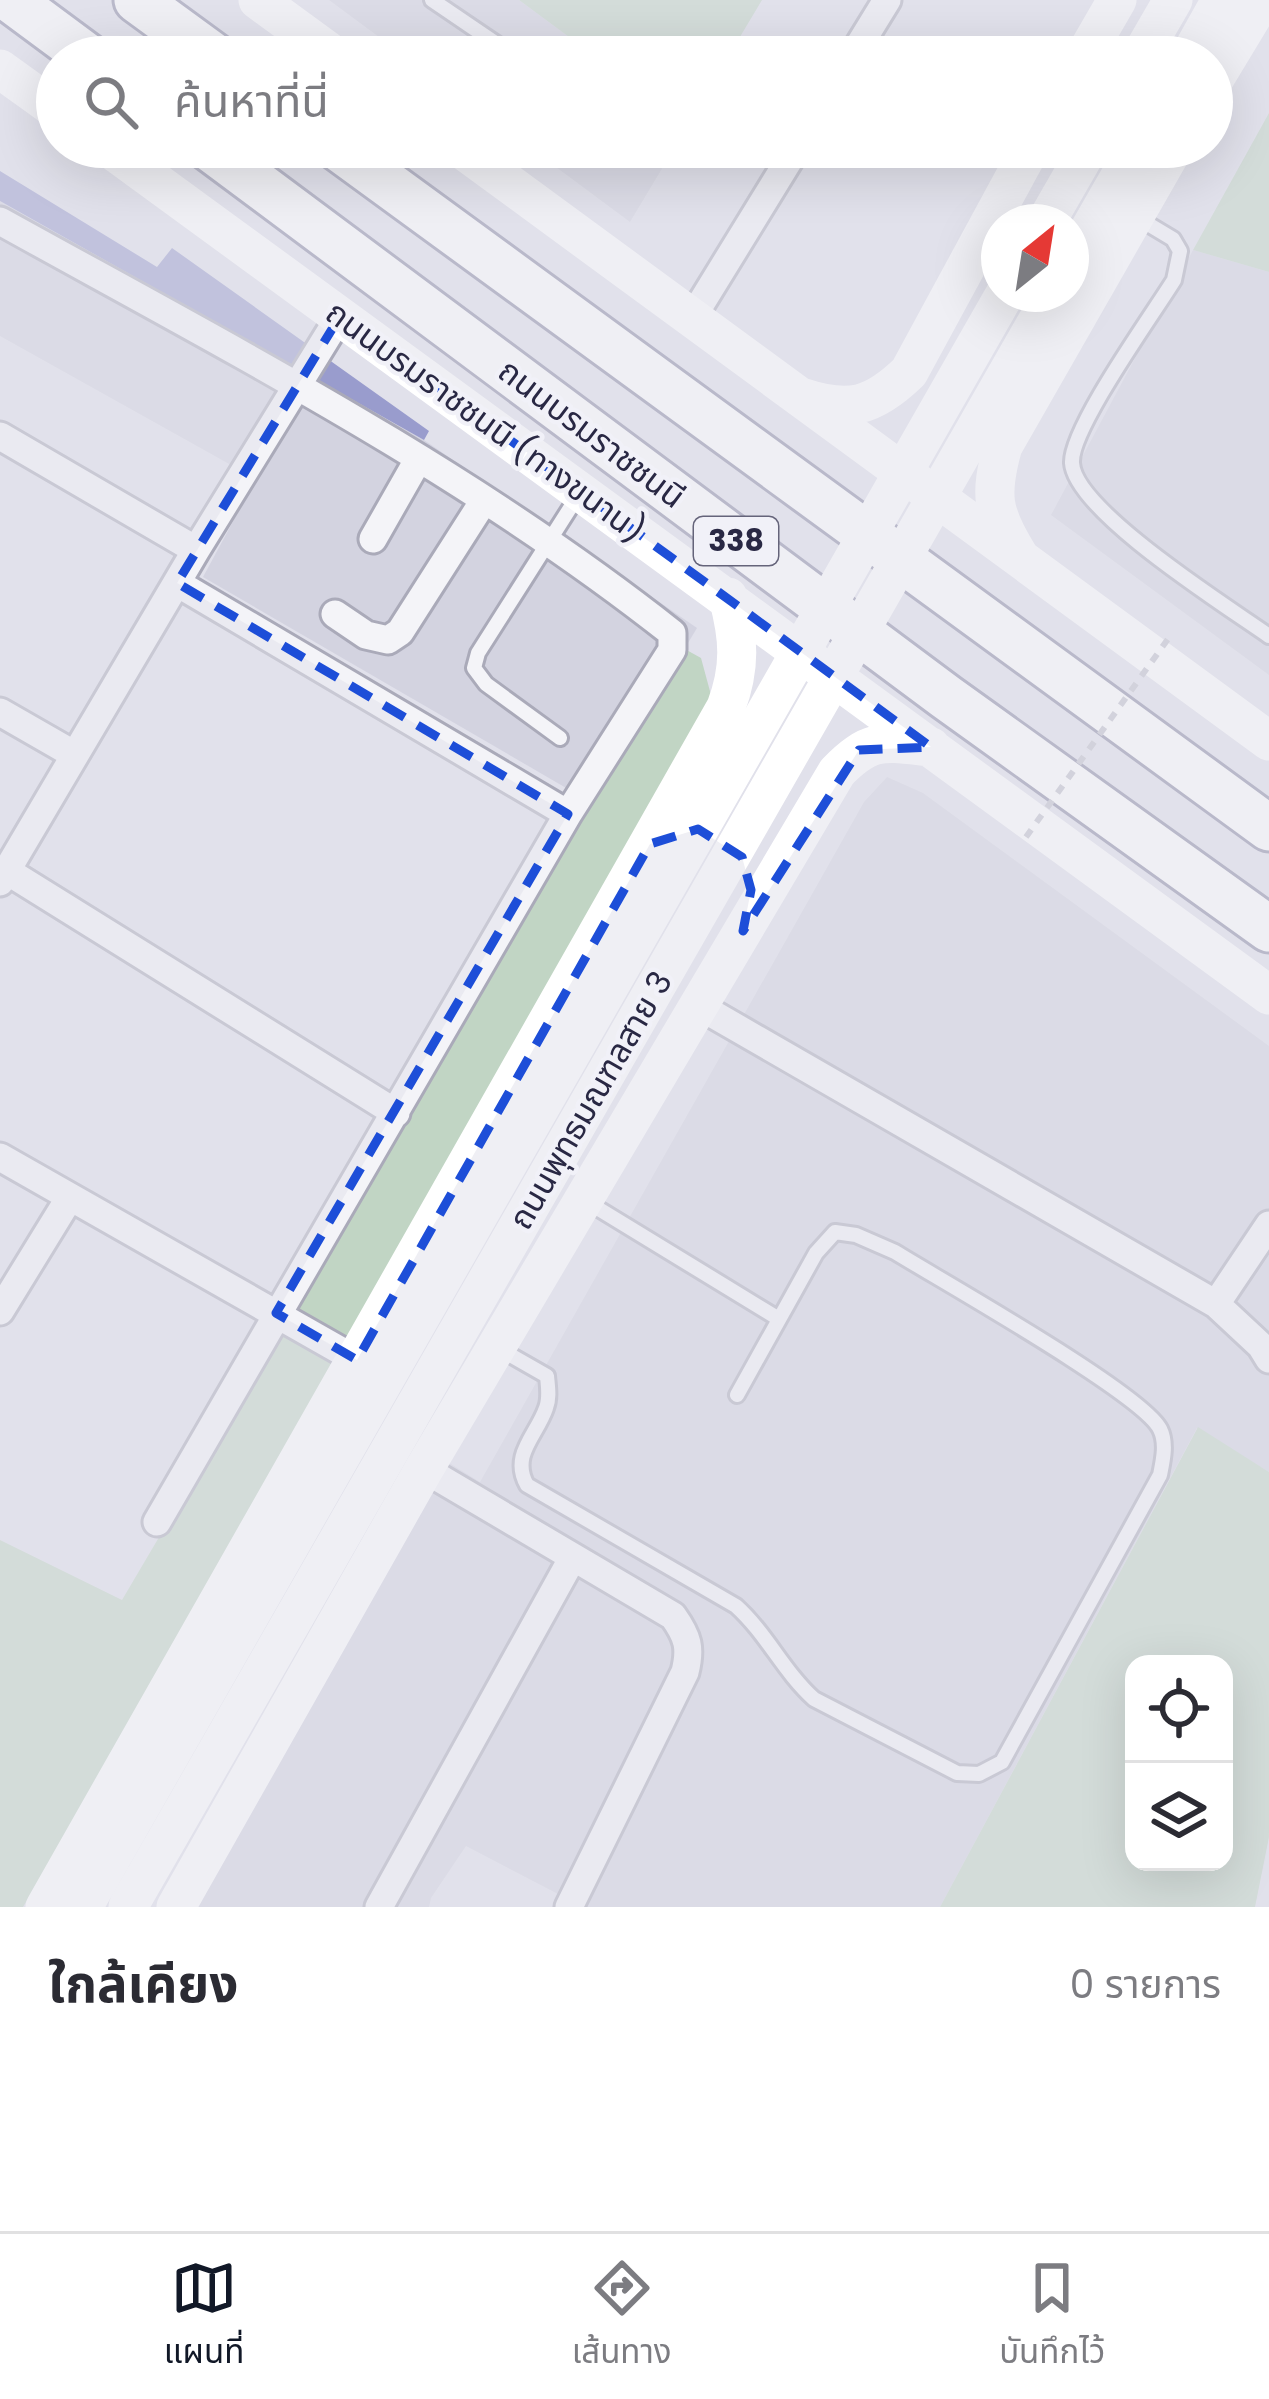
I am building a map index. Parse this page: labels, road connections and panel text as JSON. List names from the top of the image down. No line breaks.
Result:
{"streets":{"highway":["ถนนบรมราชชนนี","338"],"main road":["ถนนบรมราชชนนี (ทางขนาน)","ถนนพุทธมณฑลสาย 3"]},"north":"top right","page":{"search":"ค้นหาที่นี่","heading":["ใกล้เคียง","0 รายการ"],"nav":["แผนที่","เส้นทาง","บันทึกไว้"]}}
